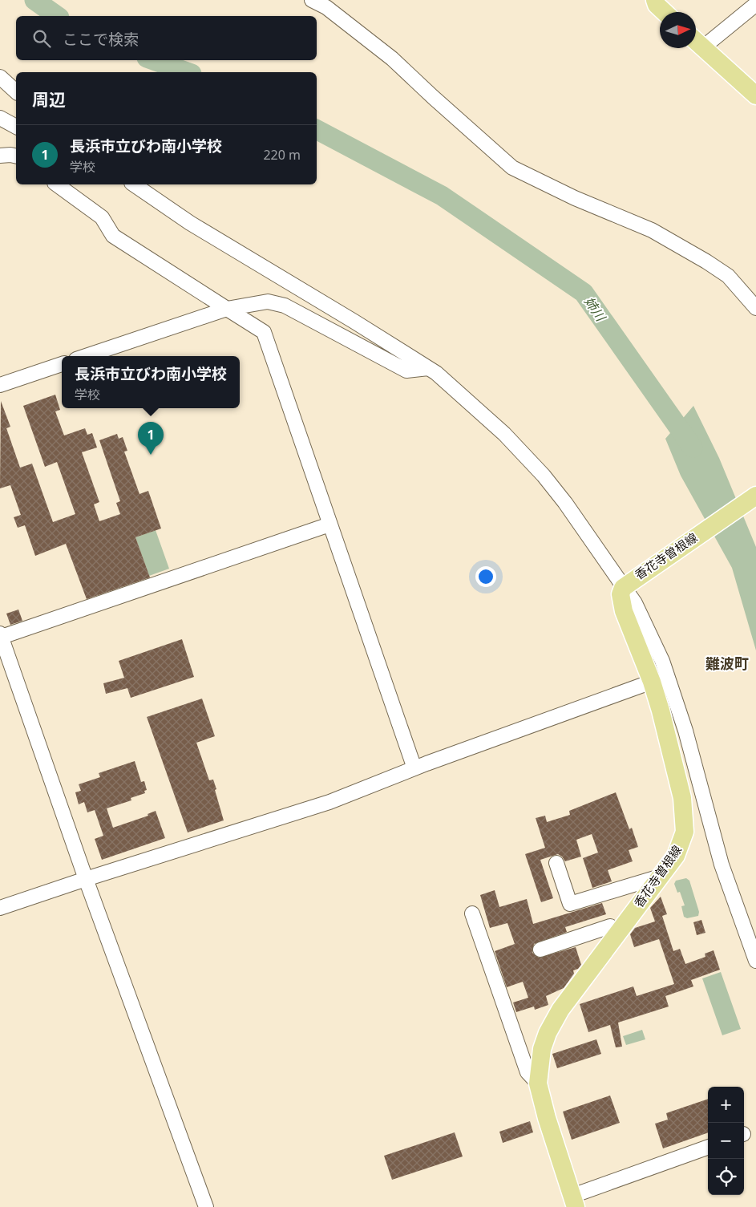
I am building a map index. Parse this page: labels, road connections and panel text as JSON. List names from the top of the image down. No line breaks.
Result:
{"streets":{"main road":["香花寺曽根線"]},"districts":["難波町"],"water":["姉川"],"north":"right","page":{"search":"ここで検索","heading":"周辺","list":[{"mark":"1","name":"長浜市立びわ南小学校","note":"学校","value":"220 m"}],"popup":["長浜市立びわ南小学校","学校"],"pins":"1","map_buttons":["+","−"]}}
